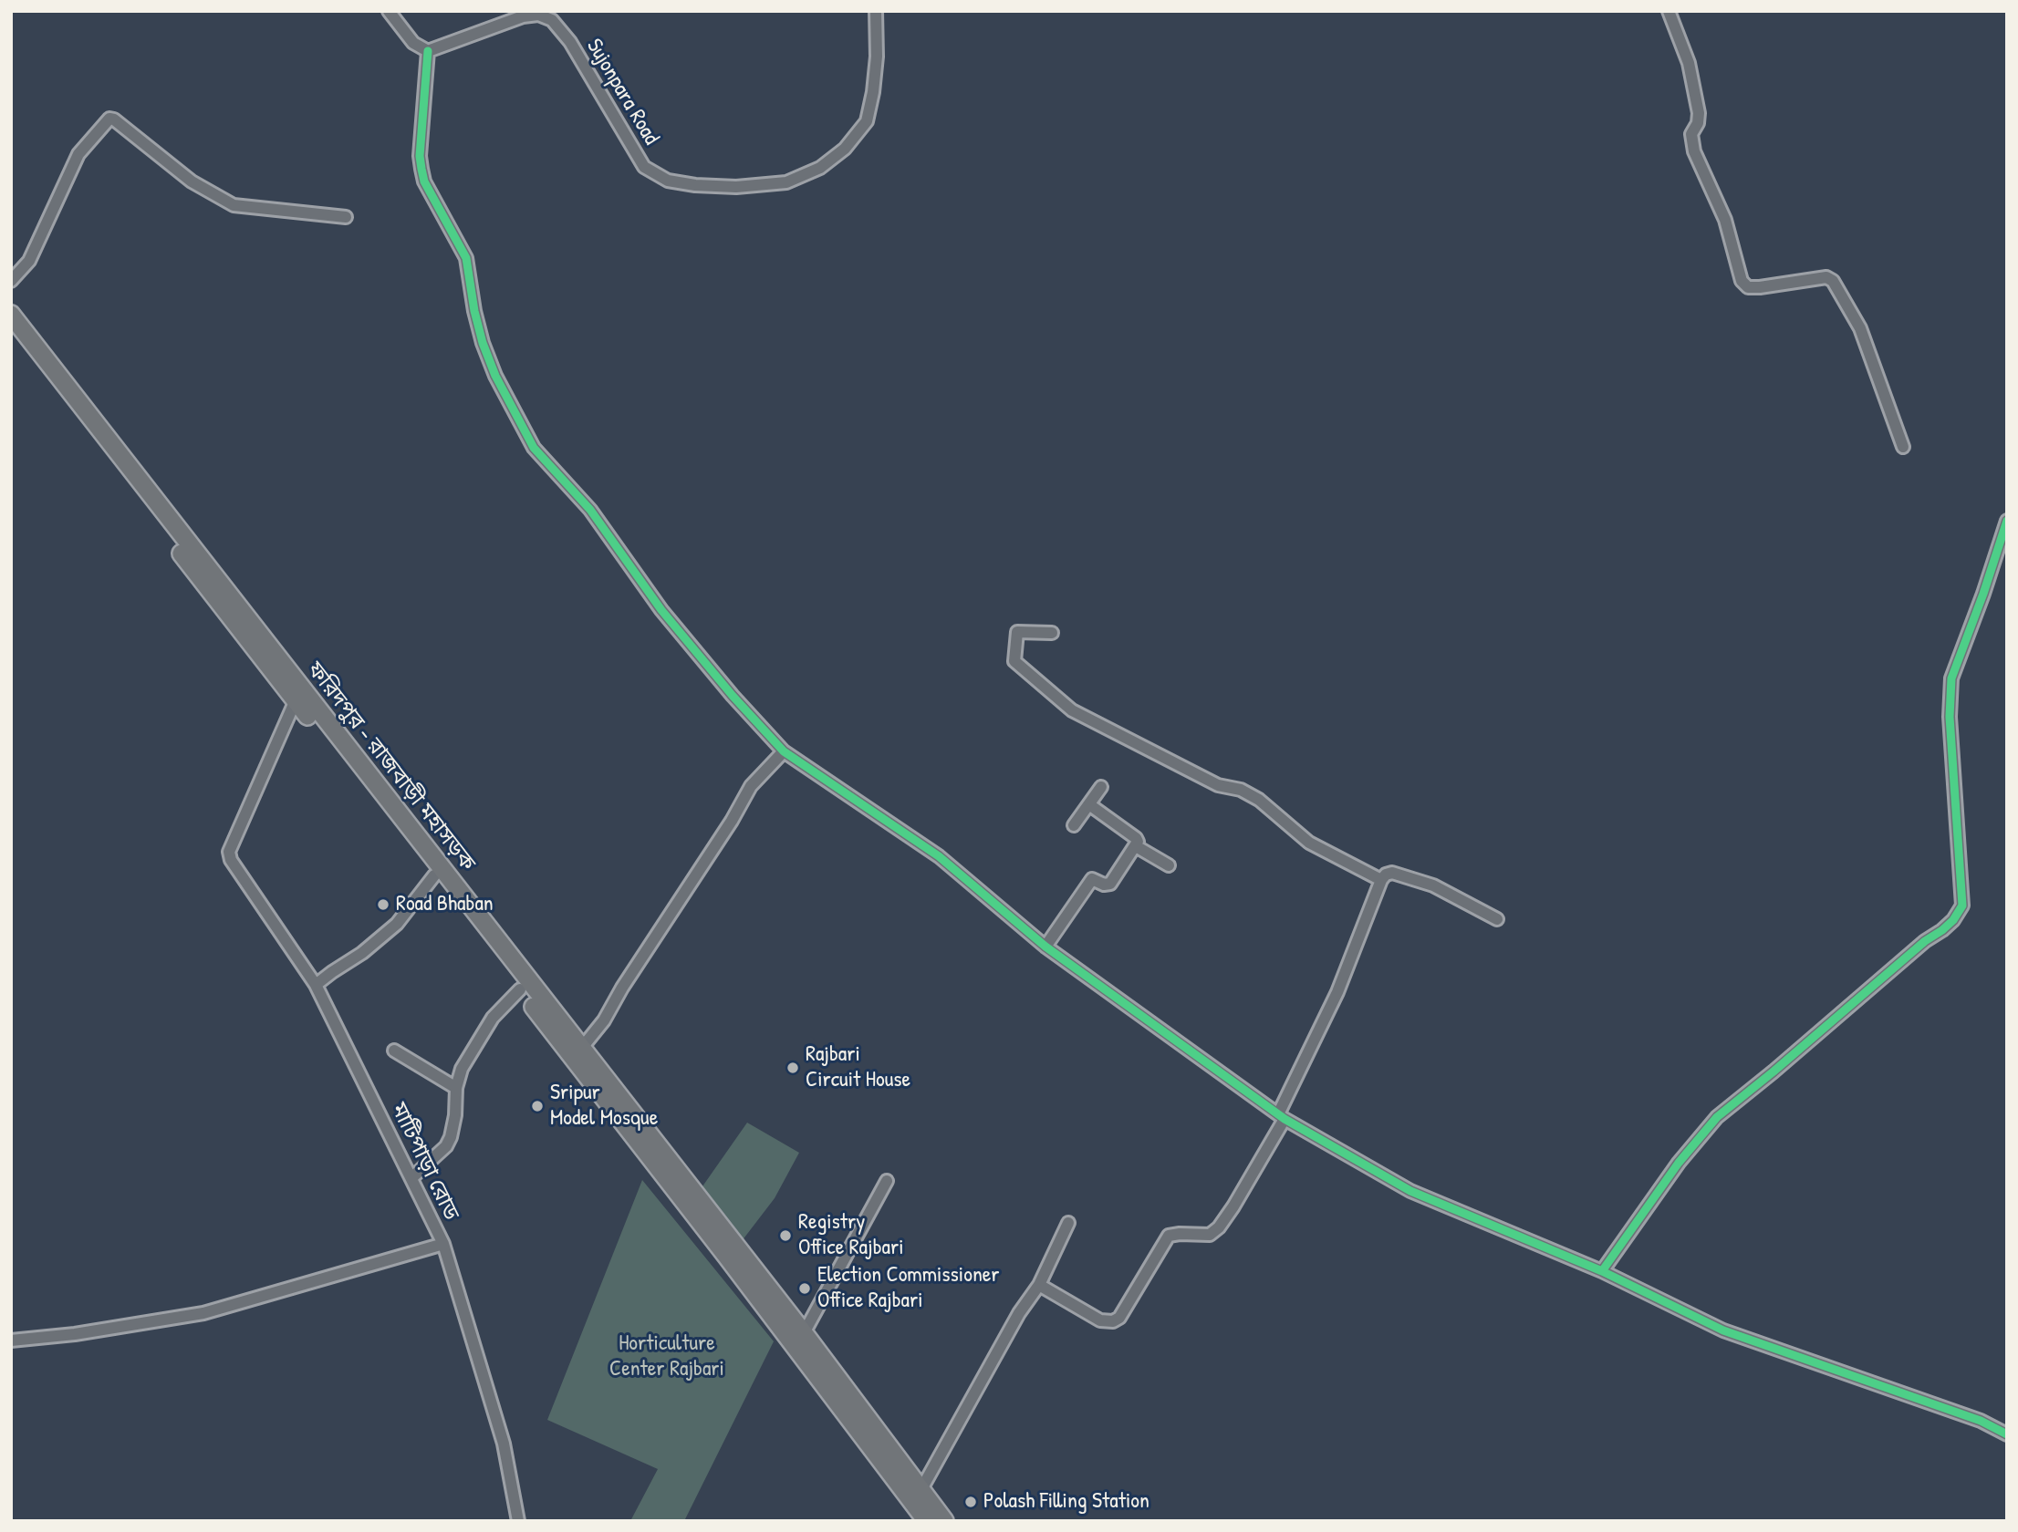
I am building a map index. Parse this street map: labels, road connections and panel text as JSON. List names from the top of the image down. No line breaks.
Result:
{"streets":{"main road":["ফরিদপুর - রাজবাড়ী মহাসড়ক"],"street":["Sujonpara Road","মাটিপাড়া রোড"]},"crossings":[["ফরিদপুর - রাজবাড়ী মহাসড়ক","মাটিপাড়া রোড"]],"parks":["Horticulture Center Rajbari"],"places":["Road Bhaban","Rajbari Circuit House","Sripur Model Mosque","Registry Office Rajbari","Election Commissioner Office Rajbari","Polash Filling Station"]}
